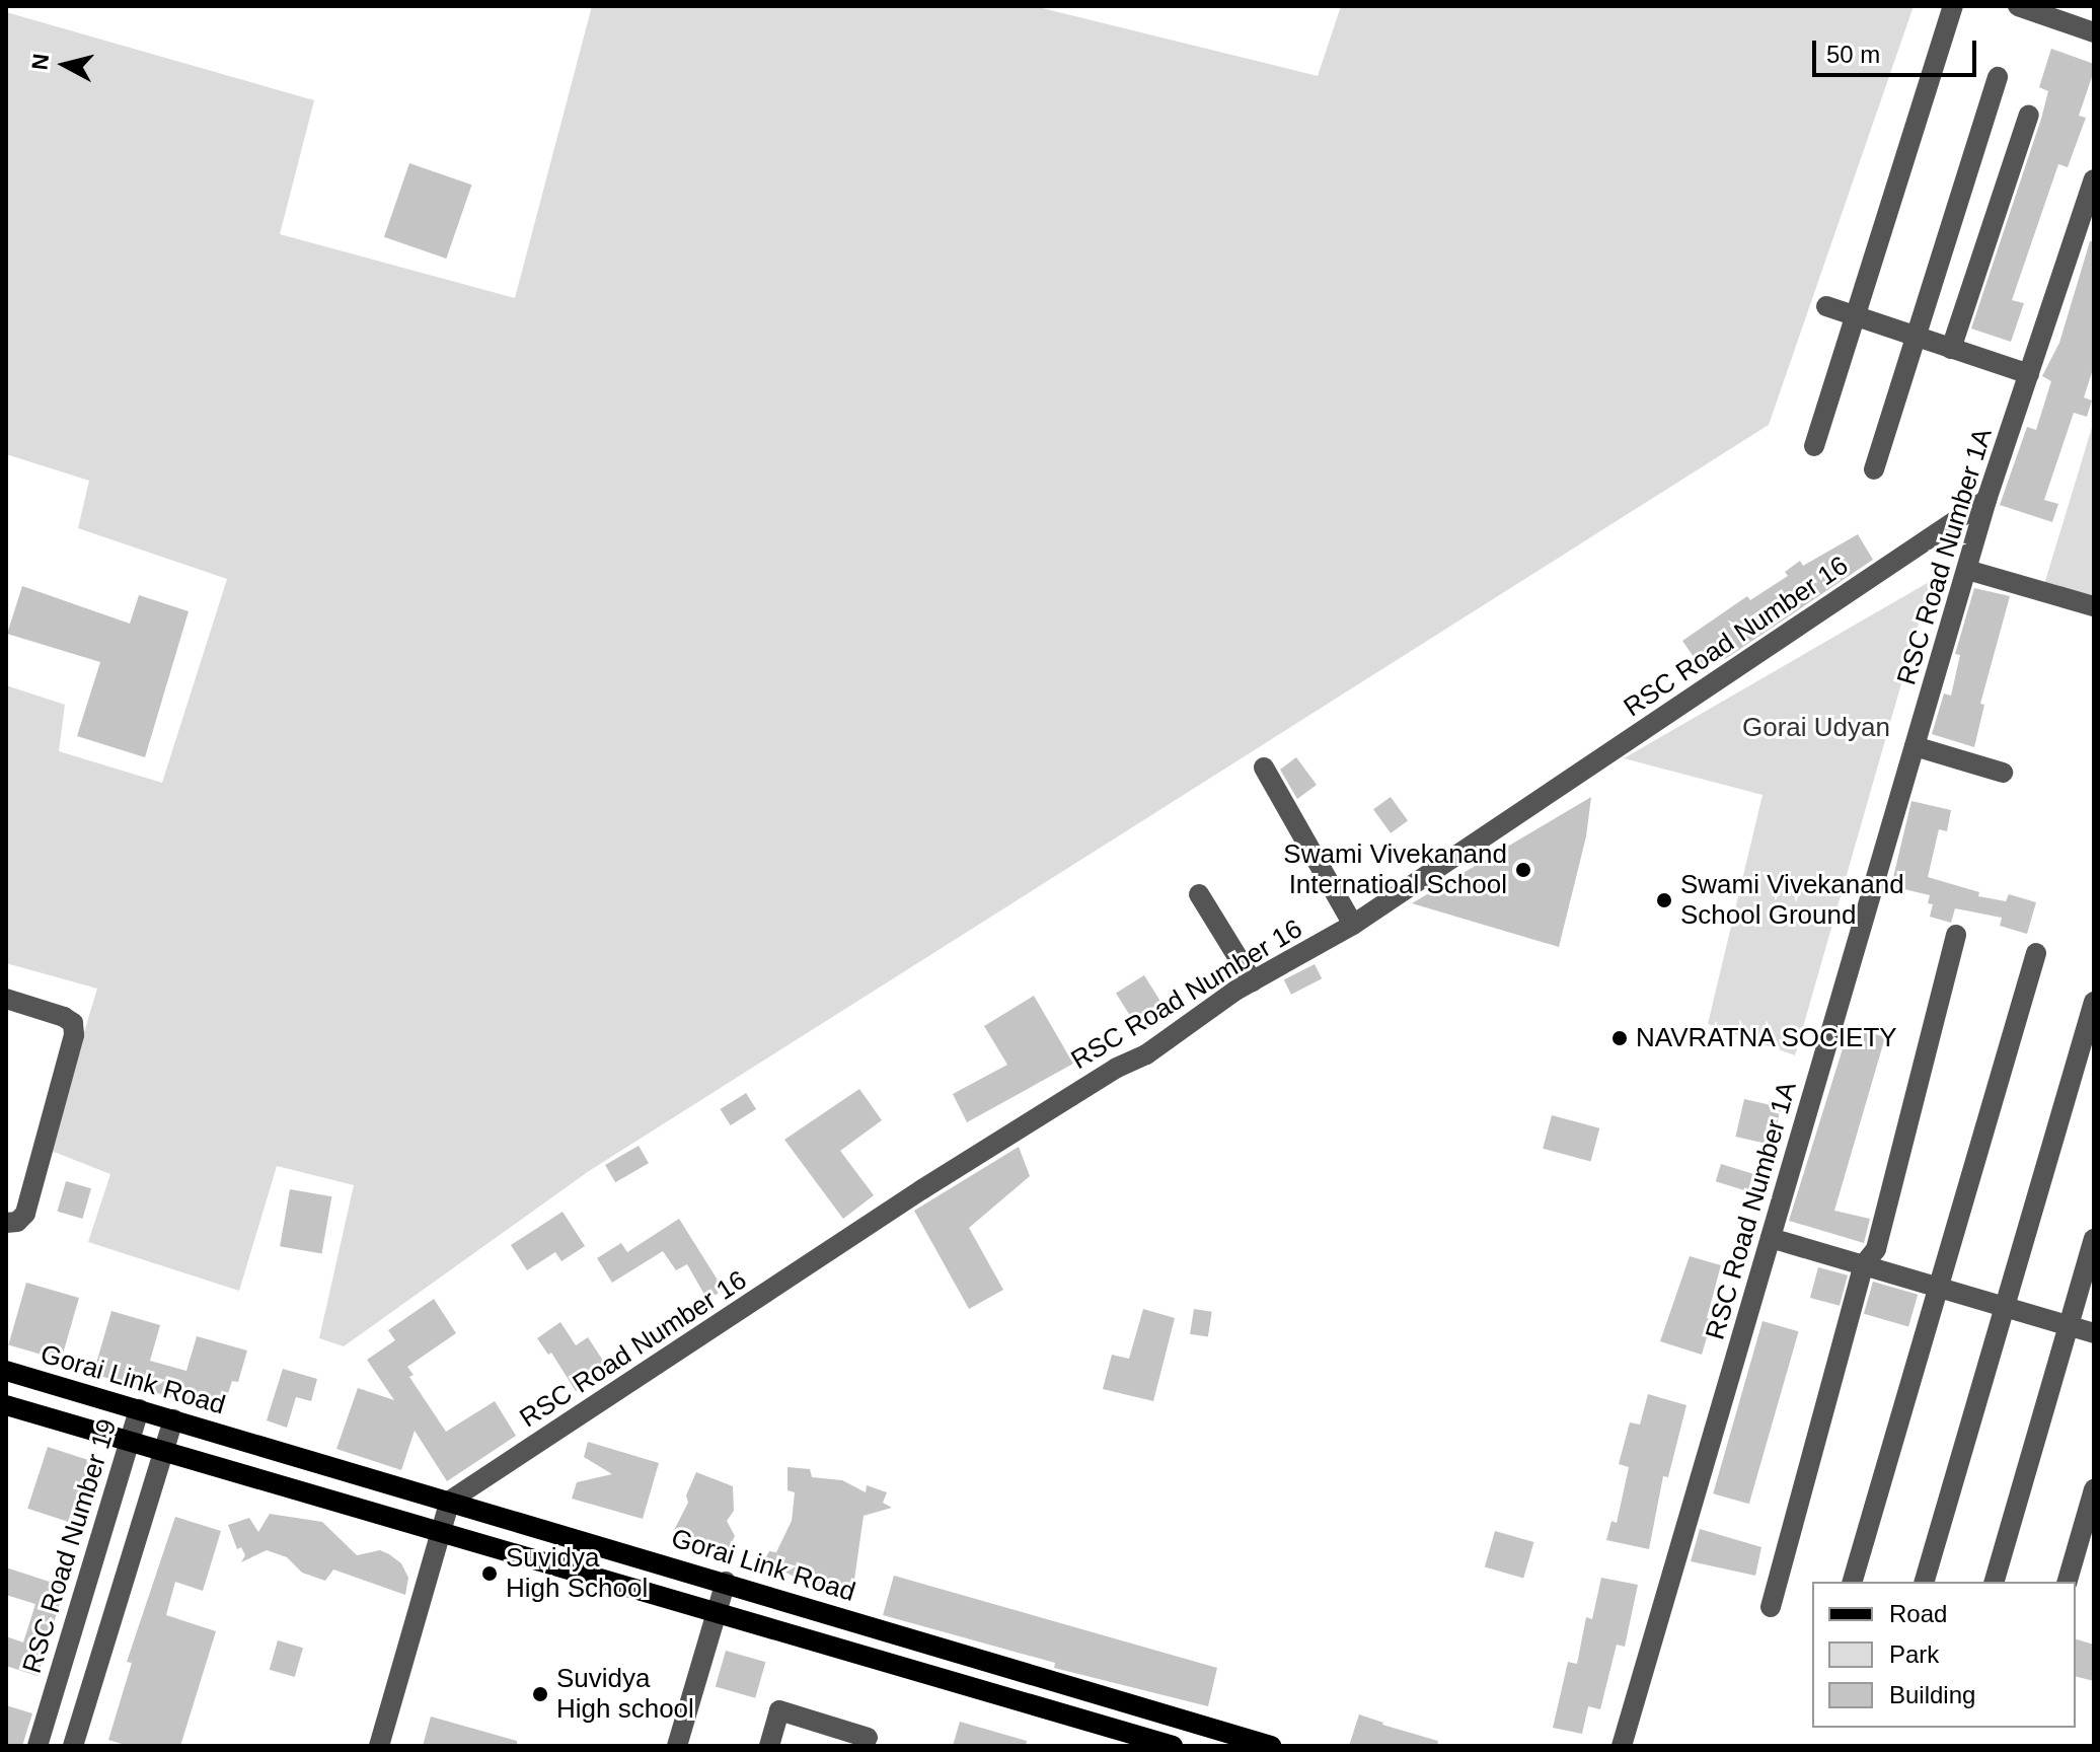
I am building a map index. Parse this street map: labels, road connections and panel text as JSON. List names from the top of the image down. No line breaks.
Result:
{"streets":{"main road":["Gorai Link Road"],"street":["RSC Road Number 1A","RSC Road Number 16","RSC Road Number 19"]},"crossings":[["RSC Road Number 1A","RSC Road Number 16"],["RSC Road Number 16","Gorai Link Road"],["Gorai Link Road","RSC Road Number 19"]],"parks":["Gorai Udyan"],"places":["Swami Vivekanand Internatioal School","Swami Vivekanand School Ground","NAVRATNA SOCIETY","Suvidya High School","Suvidya High school"],"legend":["Road","Park","Building"],"scale_bar":"50 m","north":"left"}
